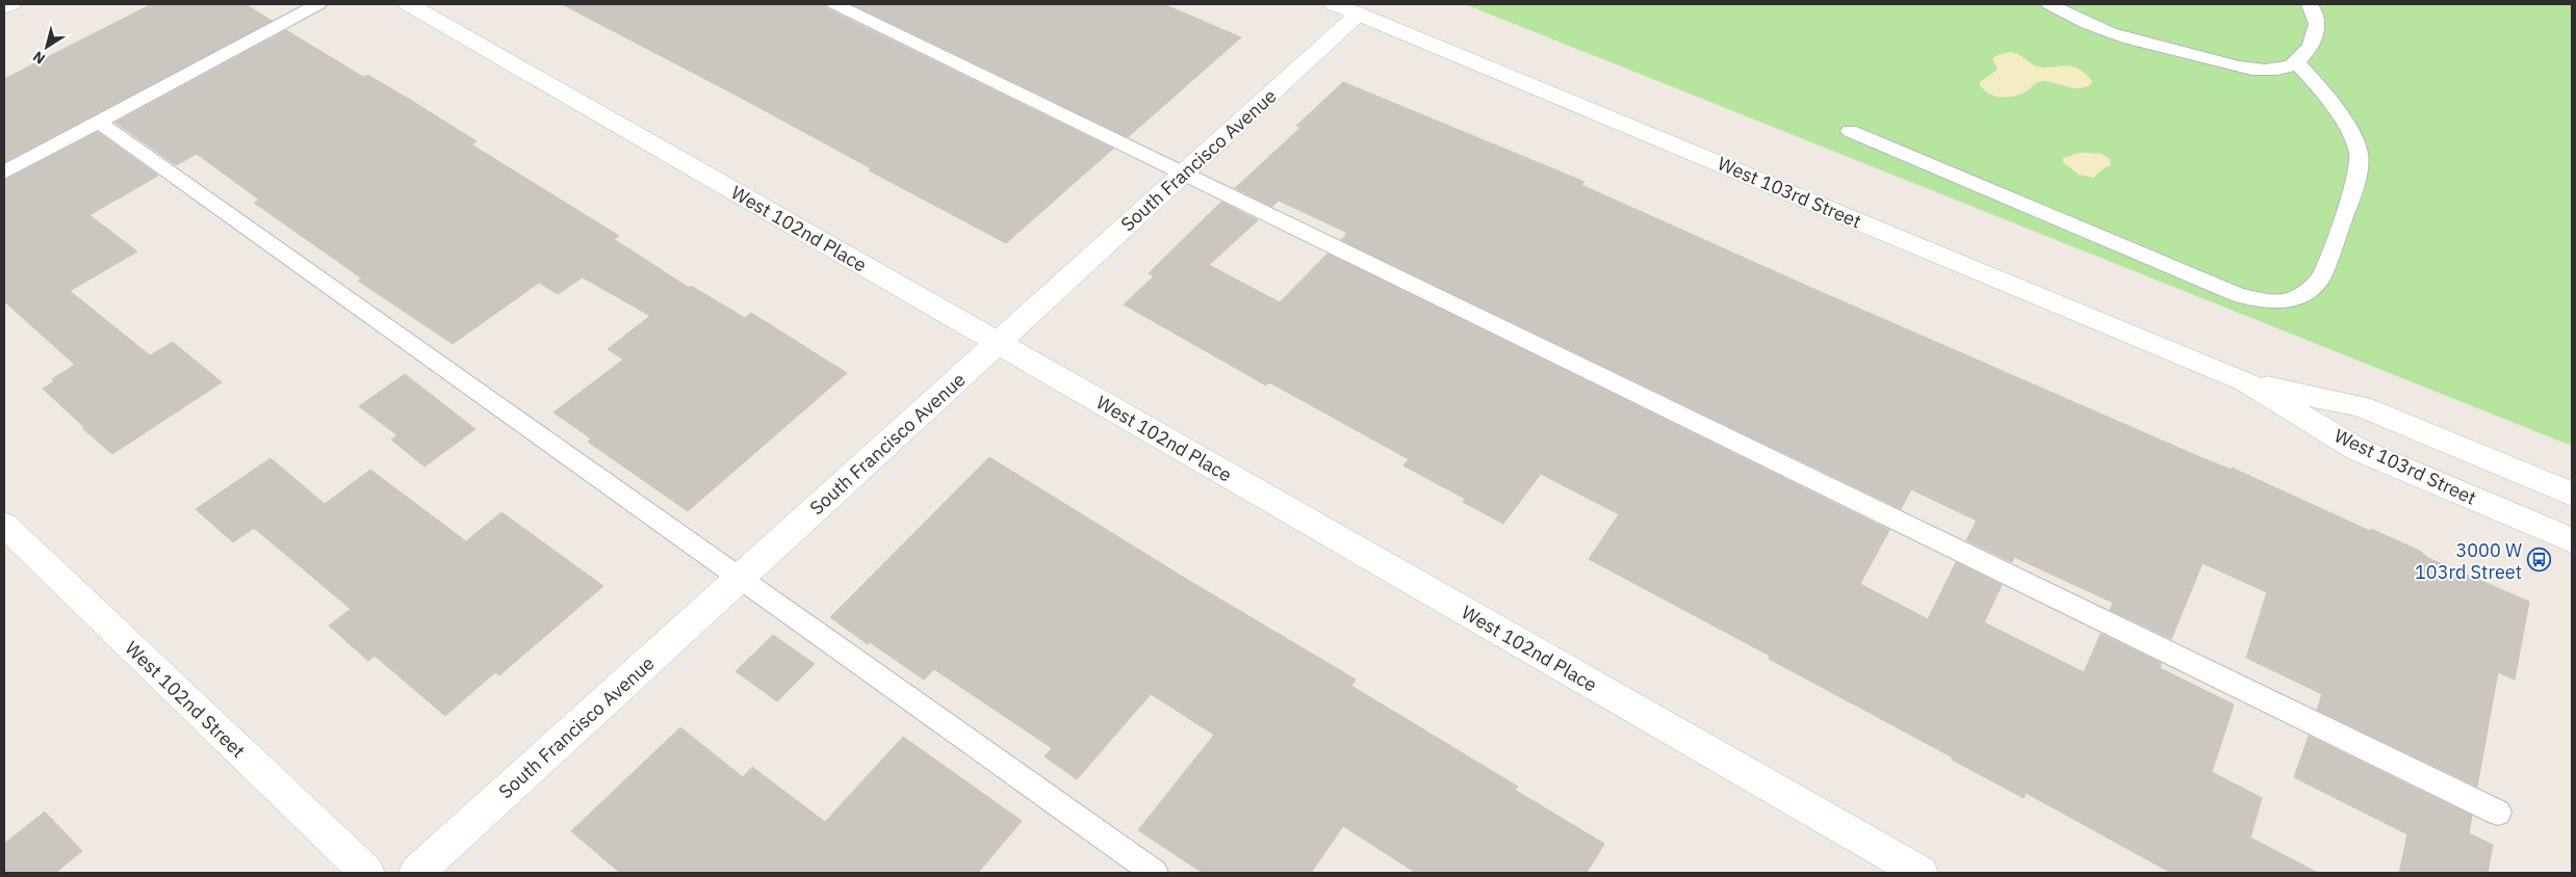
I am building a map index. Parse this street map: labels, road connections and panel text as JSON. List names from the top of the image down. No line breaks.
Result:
{"streets":{"street":["South Francisco Avenue","West 103rd Street","West 102nd Place","West 102nd Street"]},"crossings":[["South Francisco Avenue","West 103rd Street"],["South Francisco Avenue","West 102nd Place"]],"places":{"bus stop":["3000 W 103rd Street"]},"north":"bottom left"}
